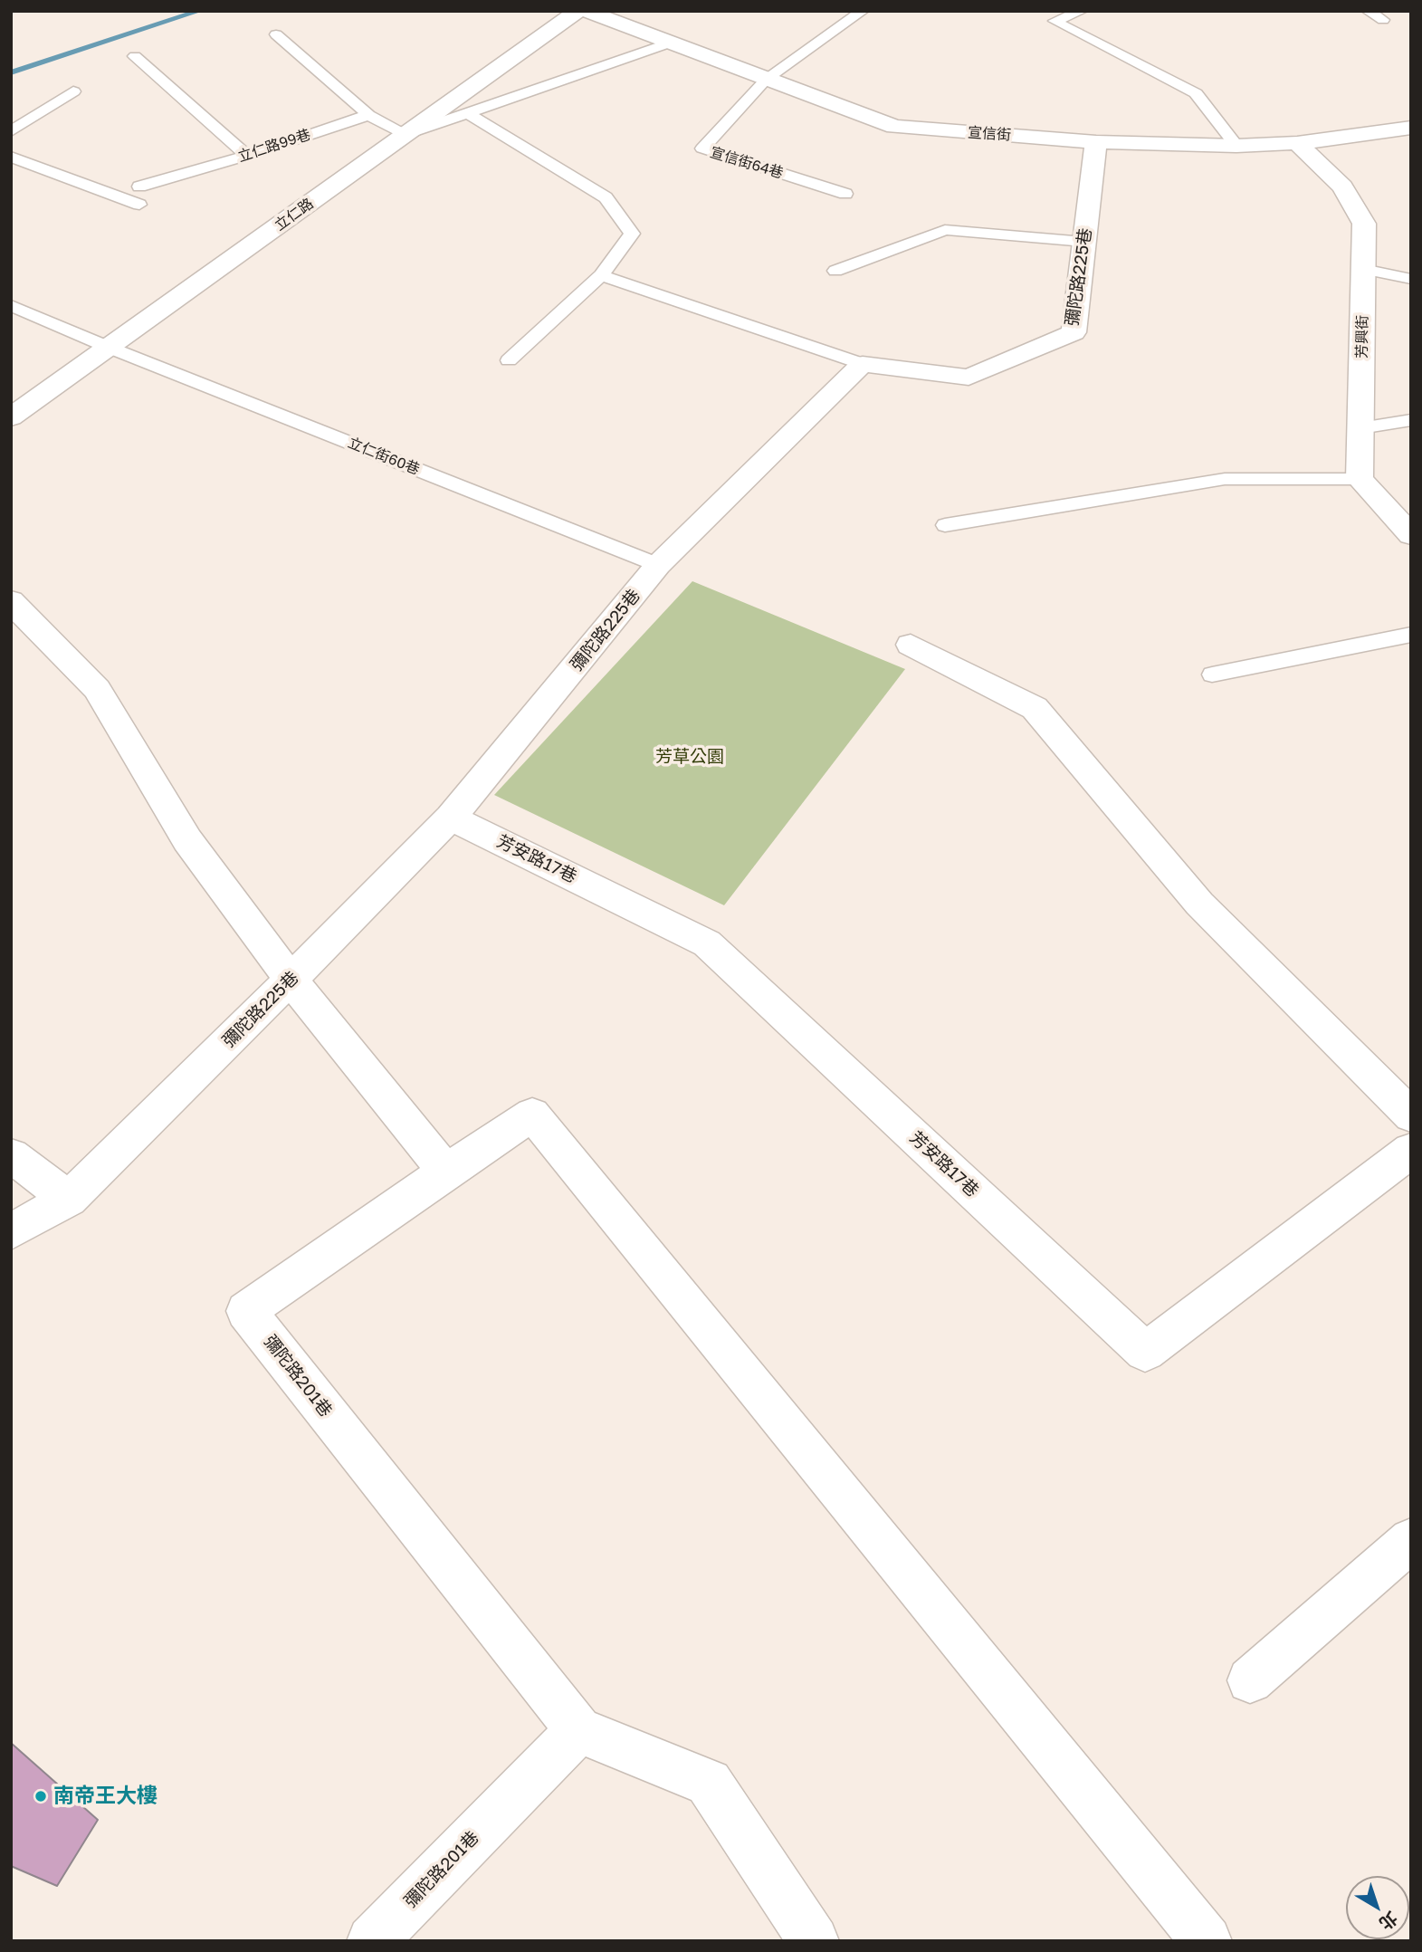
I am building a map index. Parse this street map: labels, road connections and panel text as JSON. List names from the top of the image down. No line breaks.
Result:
{"streets":{"street":["宣信街","立仁路","彌陀路225巷","芳興街","芳安路17巷","彌陀路201巷"],"lane":["立仁路99巷","宣信街64巷","立仁街60巷"]},"crossings":[["宣信街","宣信街64巷"],["宣信街","彌陀路225巷"],["宣信街","芳興街"],["立仁路","立仁街60巷"],["彌陀路225巷","立仁街60巷"],["彌陀路225巷","芳安路17巷"]],"parks":["芳草公園"],"places":["南帝王大樓"],"north":"bottom right"}
